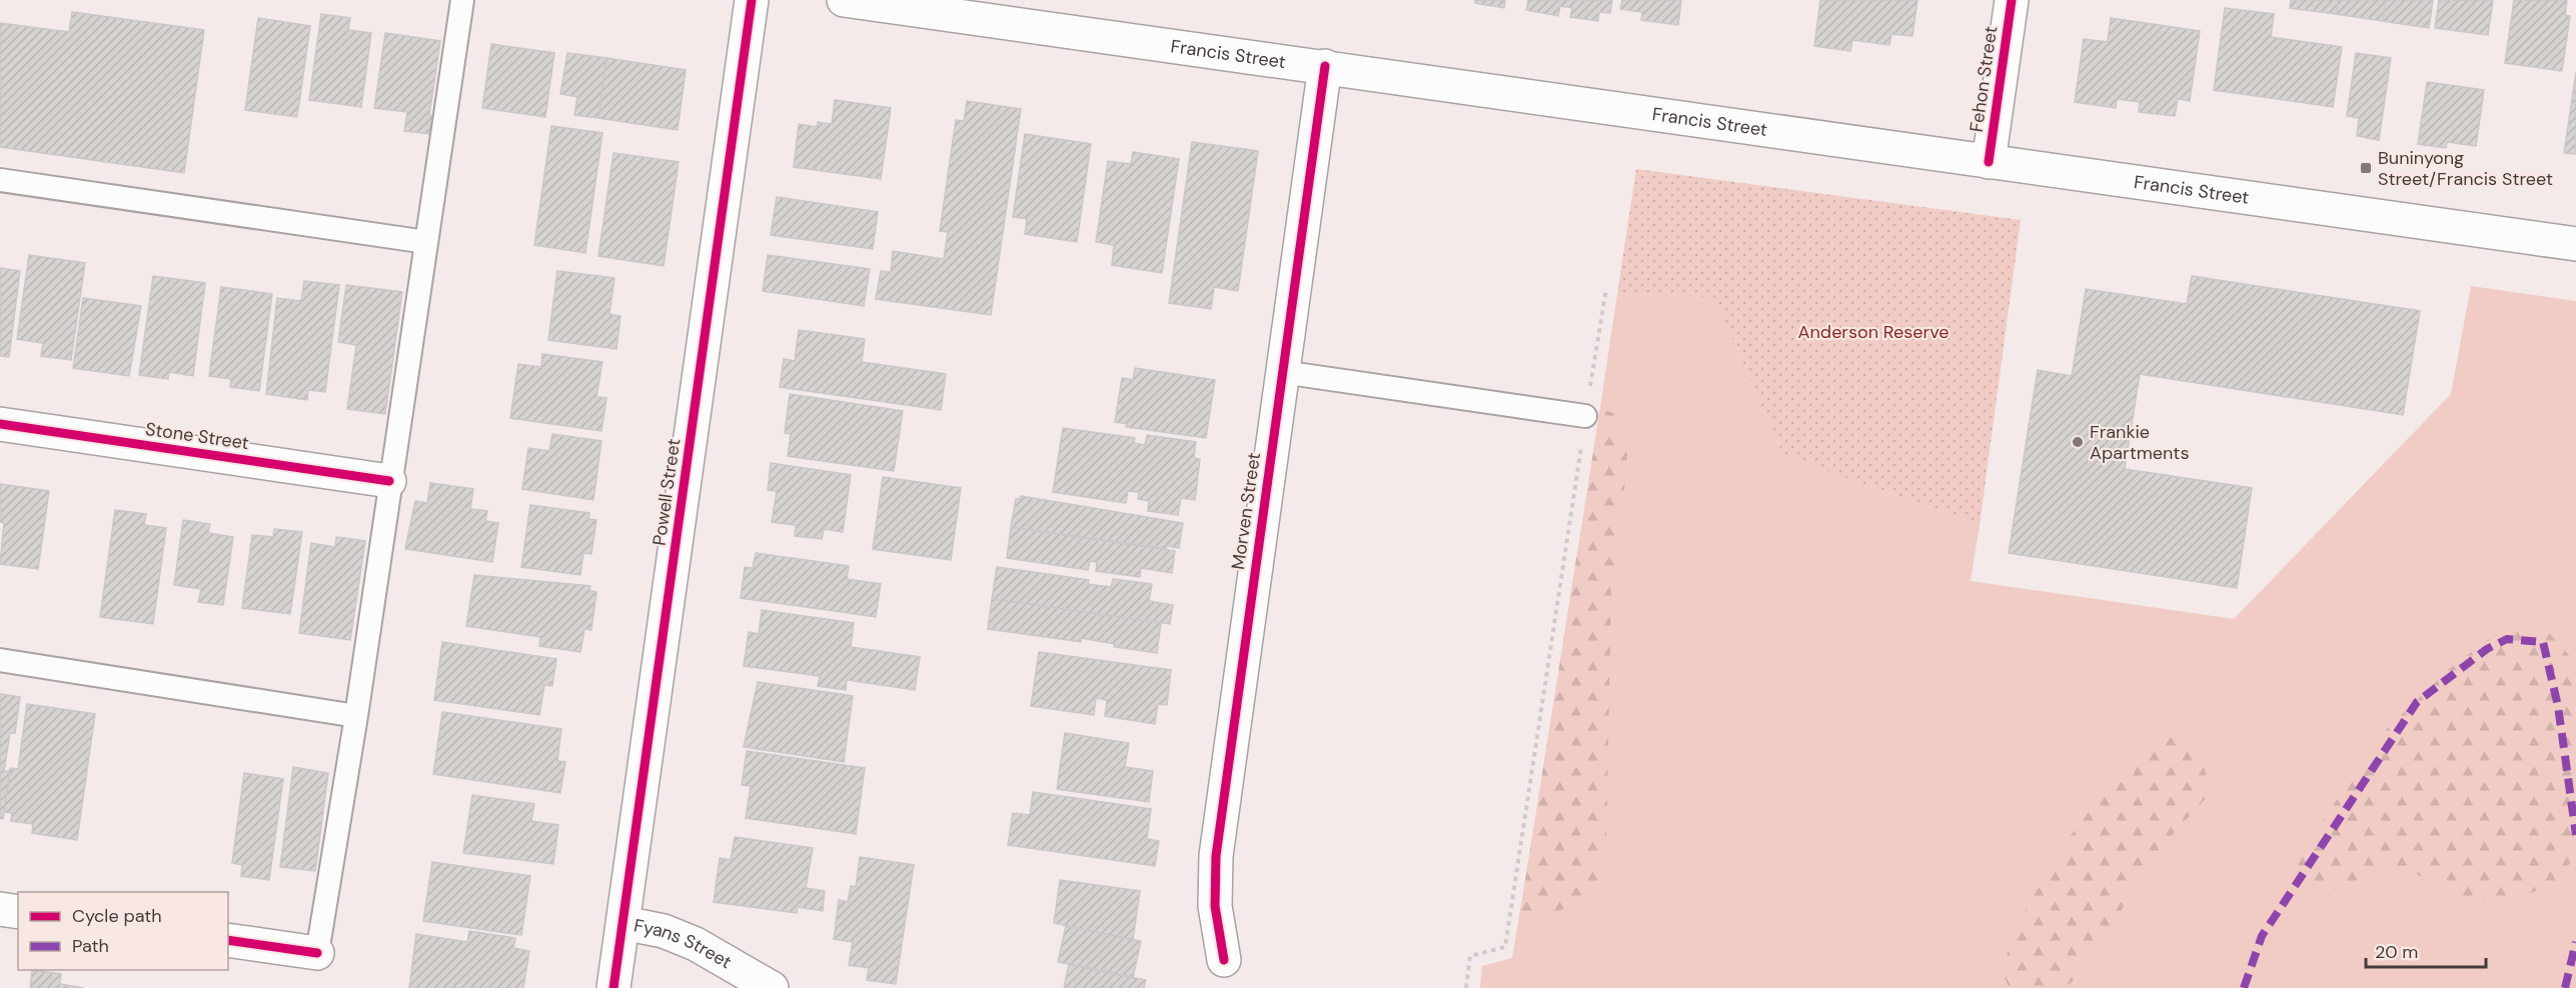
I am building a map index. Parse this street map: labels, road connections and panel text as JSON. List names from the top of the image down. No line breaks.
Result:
{"streets":{"street":["Francis Street","Fehon Street","Stone Street","Powell Street","Morven Street","Fyans Street"]},"crossings":[["Francis Street","Fehon Street"],["Francis Street","Morven Street"],["Powell Street","Fyans Street"]],"parks":["Anderson Reserve"],"places":{"transit":["Buninyong Street/Francis Street"],"other":["Frankie Apartments"]},"legend":["Cycle path","Path"],"scale_bar":"20 m"}
